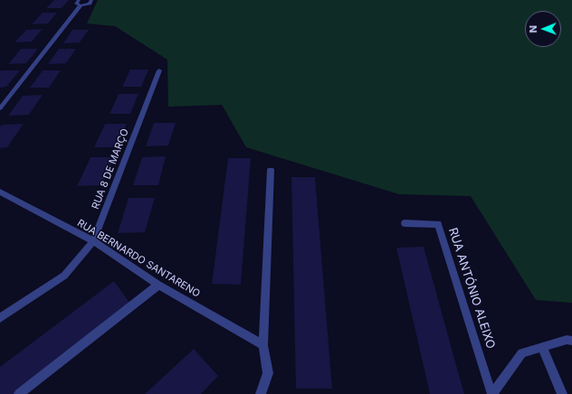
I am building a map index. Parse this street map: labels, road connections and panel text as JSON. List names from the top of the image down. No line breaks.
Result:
{"streets":{"street":["RUA 8 DE MARÇO","RUA BERNARDO SANTARENO","RUA ANTÓNIO ALEIXO"]},"crossings":[["RUA 8 DE MARÇO","RUA BERNARDO SANTARENO"]],"north":"left"}
